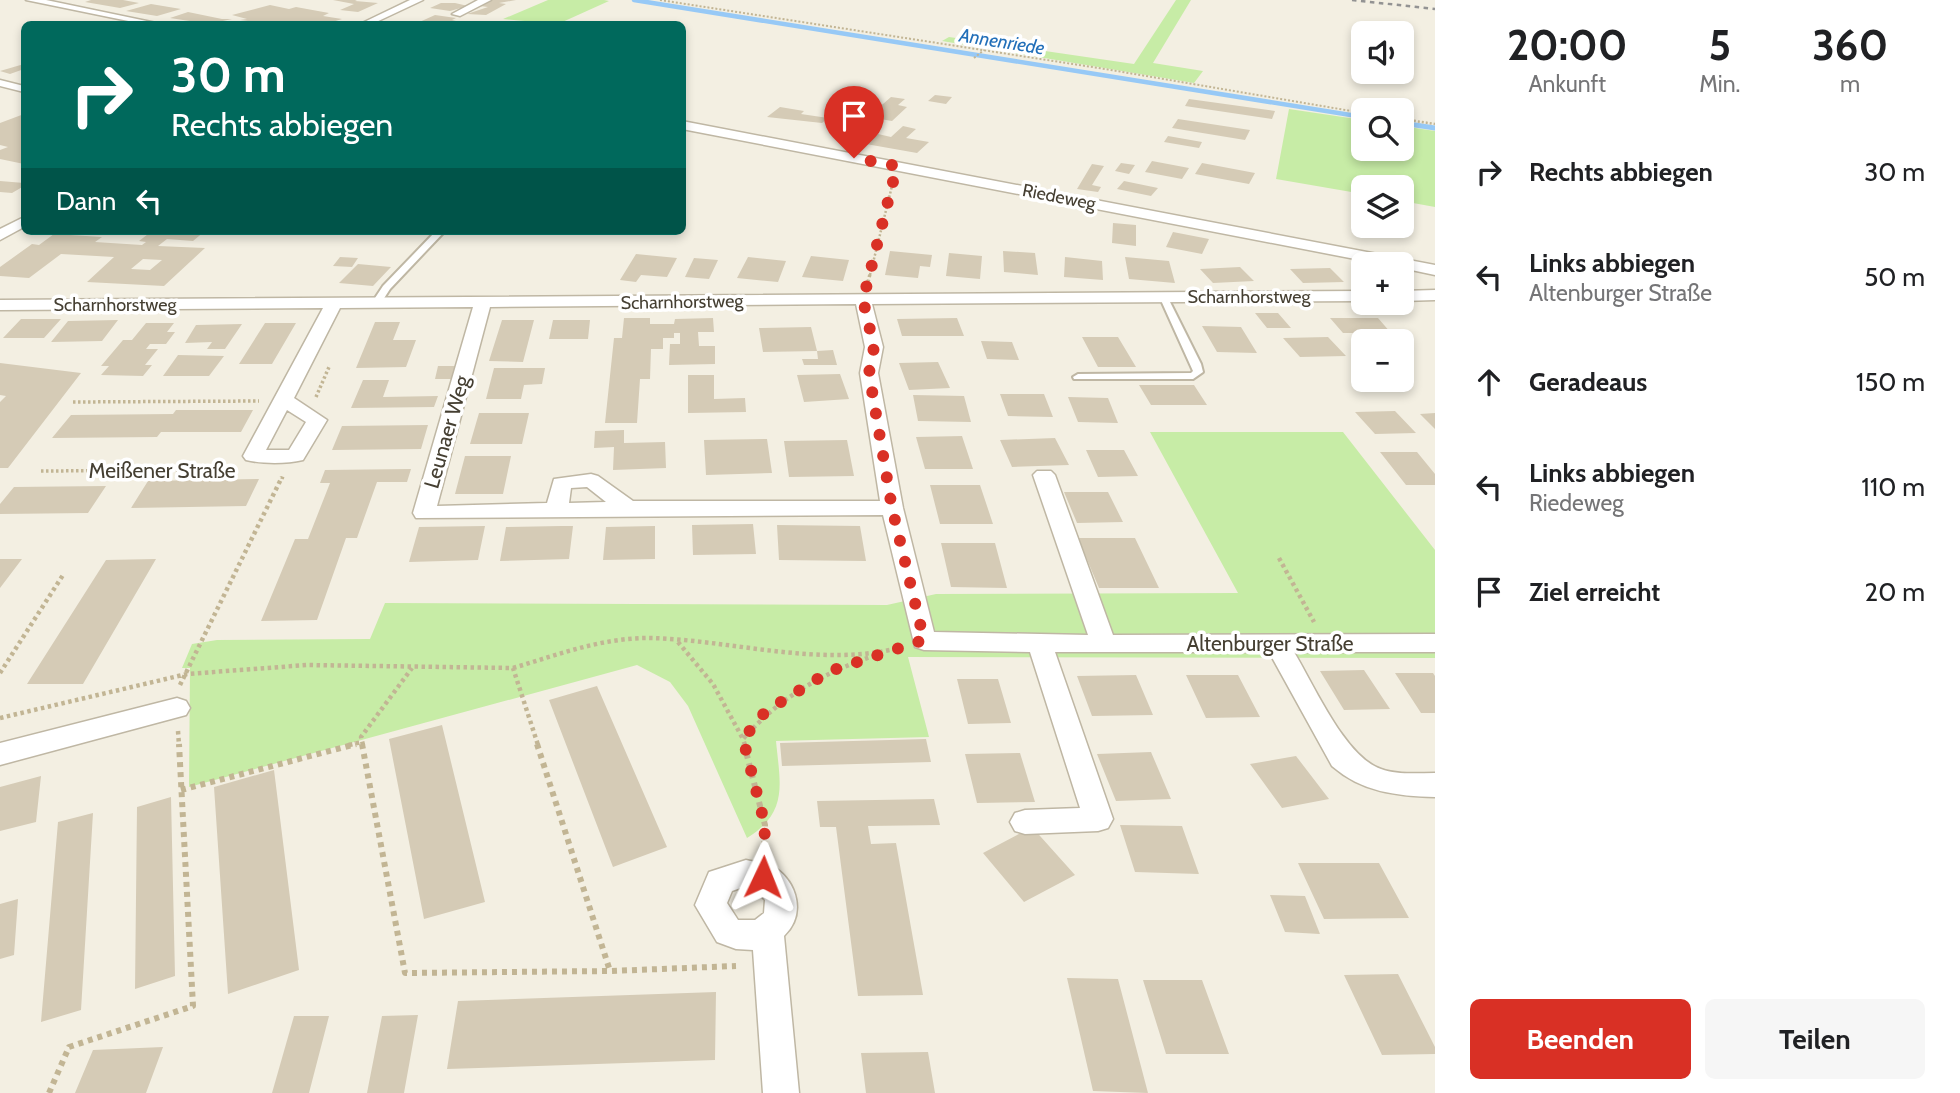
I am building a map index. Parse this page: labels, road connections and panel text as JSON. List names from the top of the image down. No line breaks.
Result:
{"streets":{"street":["Riedeweg","Scharnhorstweg","Leunaer Weg","Meißener Straße","Altenburger Straße"]},"crossings":[["Scharnhorstweg","Leunaer Weg"],["Scharnhorstweg","Meißener Straße"]],"water":["Annenriede"],"page":{"eta":["20:00","Ankunft","5","Min.","360","m"],"map_buttons":["+","−"],"turn":["30 m","Rechts abbiegen"],"list":[{"name":"Rechts abbiegen","value":"30 m"},{"name":"Links abbiegen","note":"Altenburger Straße","value":"50 m"},{"name":"Geradeaus","value":"150 m"},{"name":"Links abbiegen","note":"Riedeweg","value":"110 m"},{"name":"Ziel erreicht","value":"20 m"}],"then":"Dann","buttons":["Beenden","Teilen"]}}
